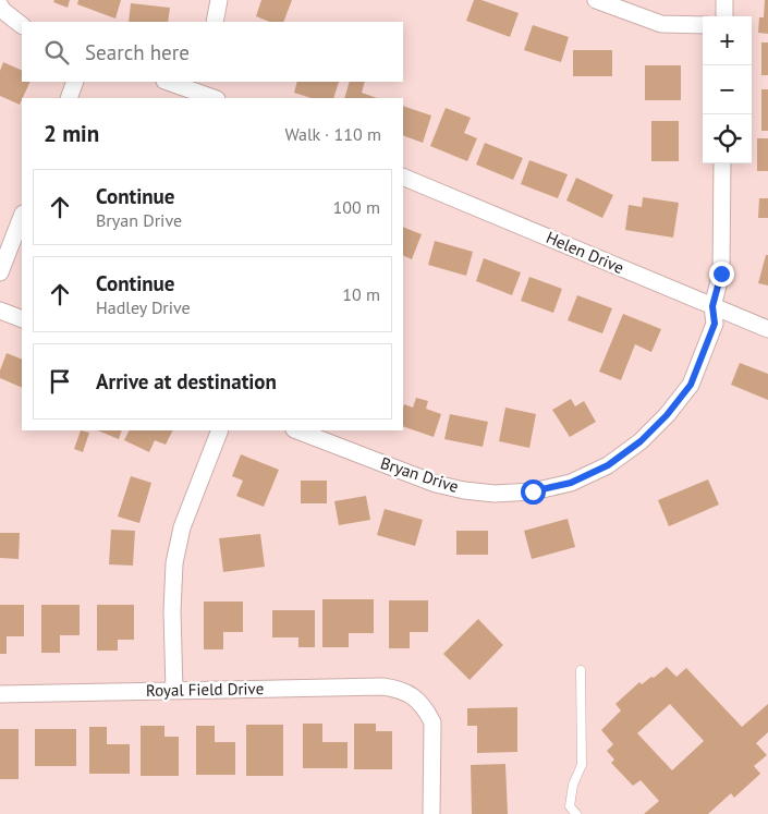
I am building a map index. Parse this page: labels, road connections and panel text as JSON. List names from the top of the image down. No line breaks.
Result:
{"streets":{"street":["Helen Drive","Bryan Drive","Royal Field Drive"]},"crossings":[["Helen Drive","Bryan Drive"]],"page":{"map_buttons":["+","−"],"search":"Search here","heading":["2 min","Walk · 110 m"],"list":[["Continue","Bryan Drive","100 m"],["Continue","Hadley Drive","10 m"],"Arrive at destination"]}}
